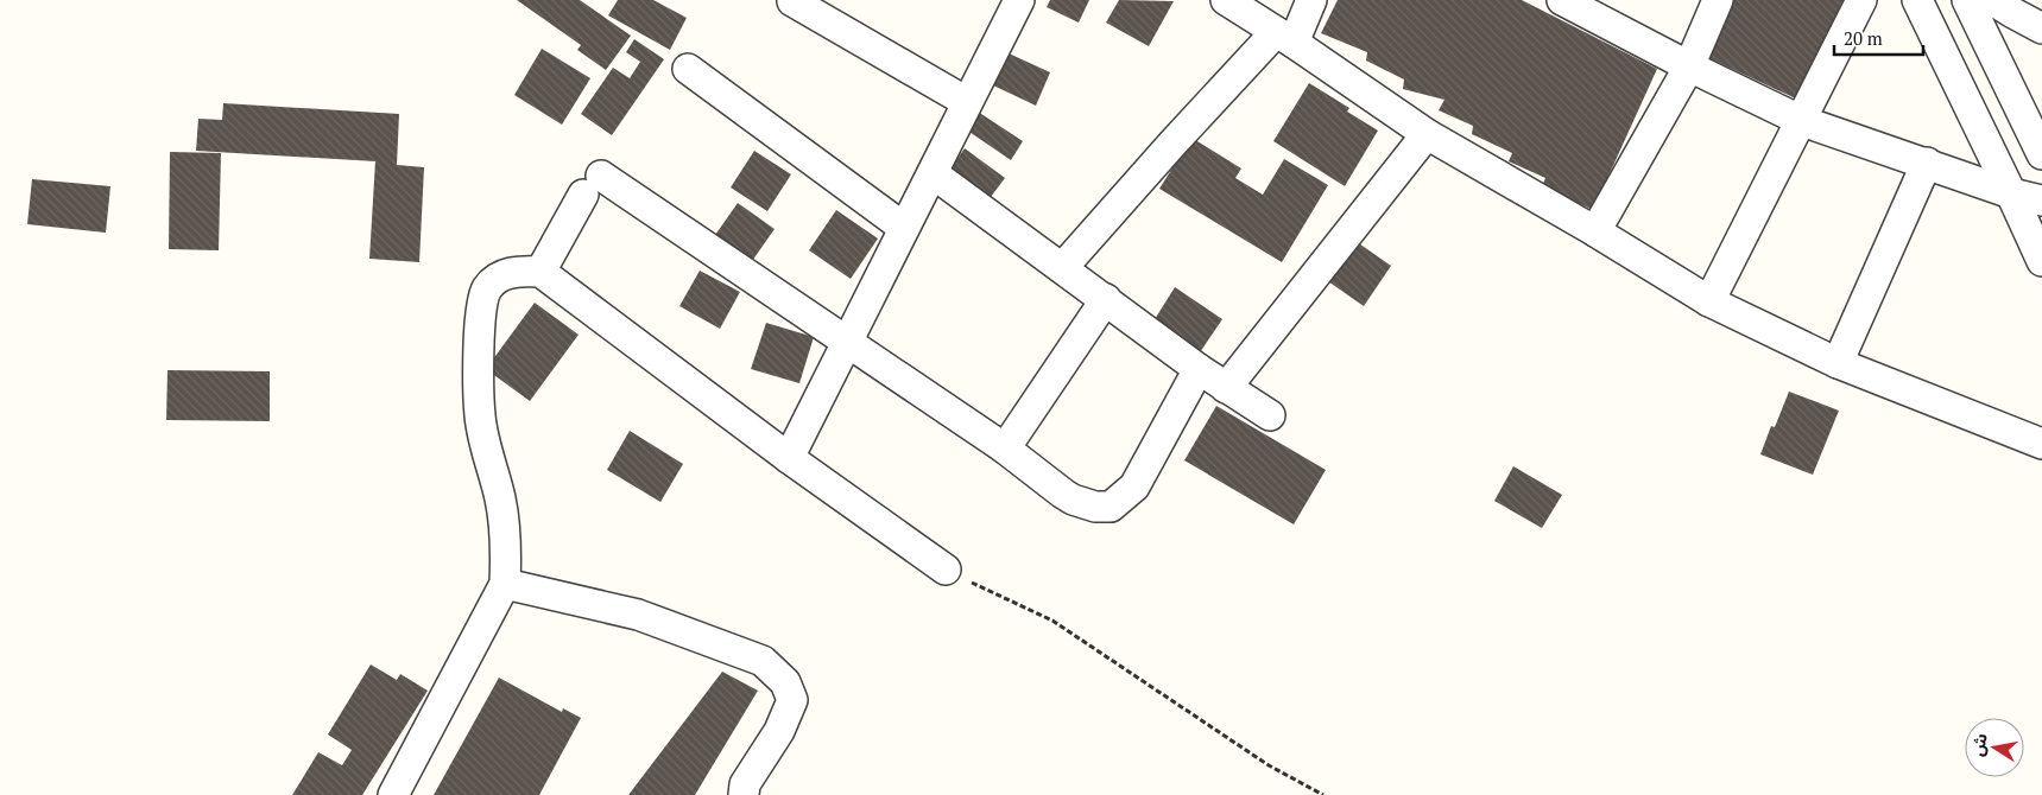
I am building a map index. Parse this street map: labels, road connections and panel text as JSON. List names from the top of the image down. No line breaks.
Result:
{"scale_bar":"20 m","north":"left"}
